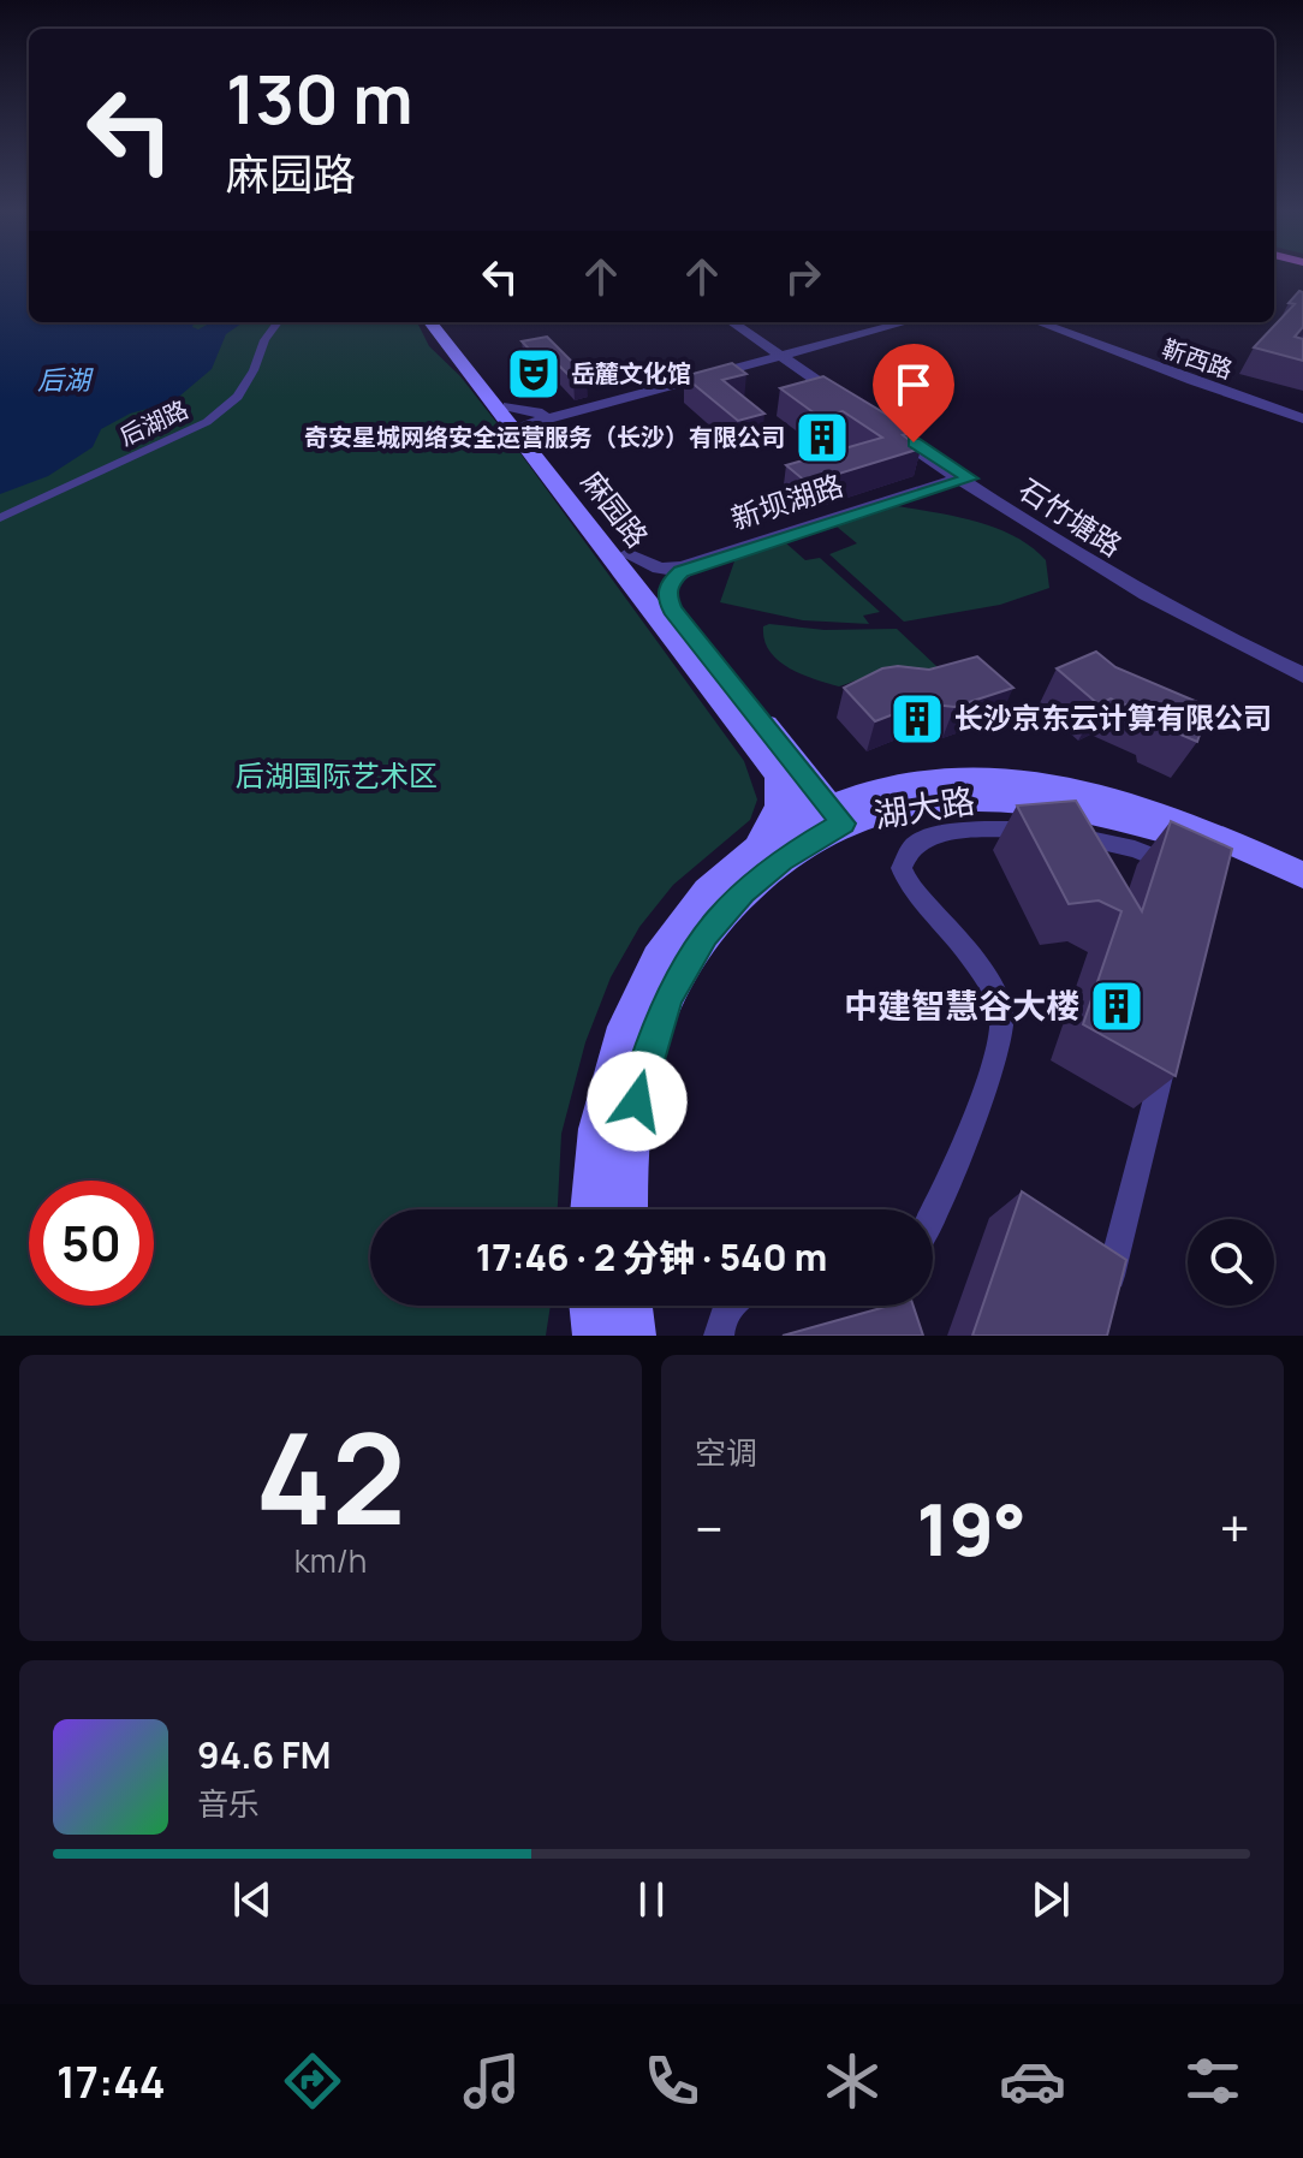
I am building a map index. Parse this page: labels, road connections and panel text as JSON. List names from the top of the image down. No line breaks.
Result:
{"streets":{"main road":["麻园路","湖大路"],"street":["靳西路","后湖路","新坝湖路","石竹塘路"]},"crossings":[["新坝湖路","麻园路"],["新坝湖路","石竹塘路"],["麻园路","湖大路"]],"water":["后湖"],"parks":["后湖国际艺术区"],"places":{"theatre":["岳麓文化馆"],"building":["奇安星城网络安全运营服务（长沙）有限公司","长沙京东云计算有限公司","中建智慧谷大楼"]},"page":{"turn":["130 m","麻园路"],"limit":"50","trip":"17:46 · 2 分钟 · 540 m","tile":[["42","km/h"],"空调"],"heat":["−","19°","+"],"song":["94.6 FM","音乐"],"tabs":"17:44"}}
